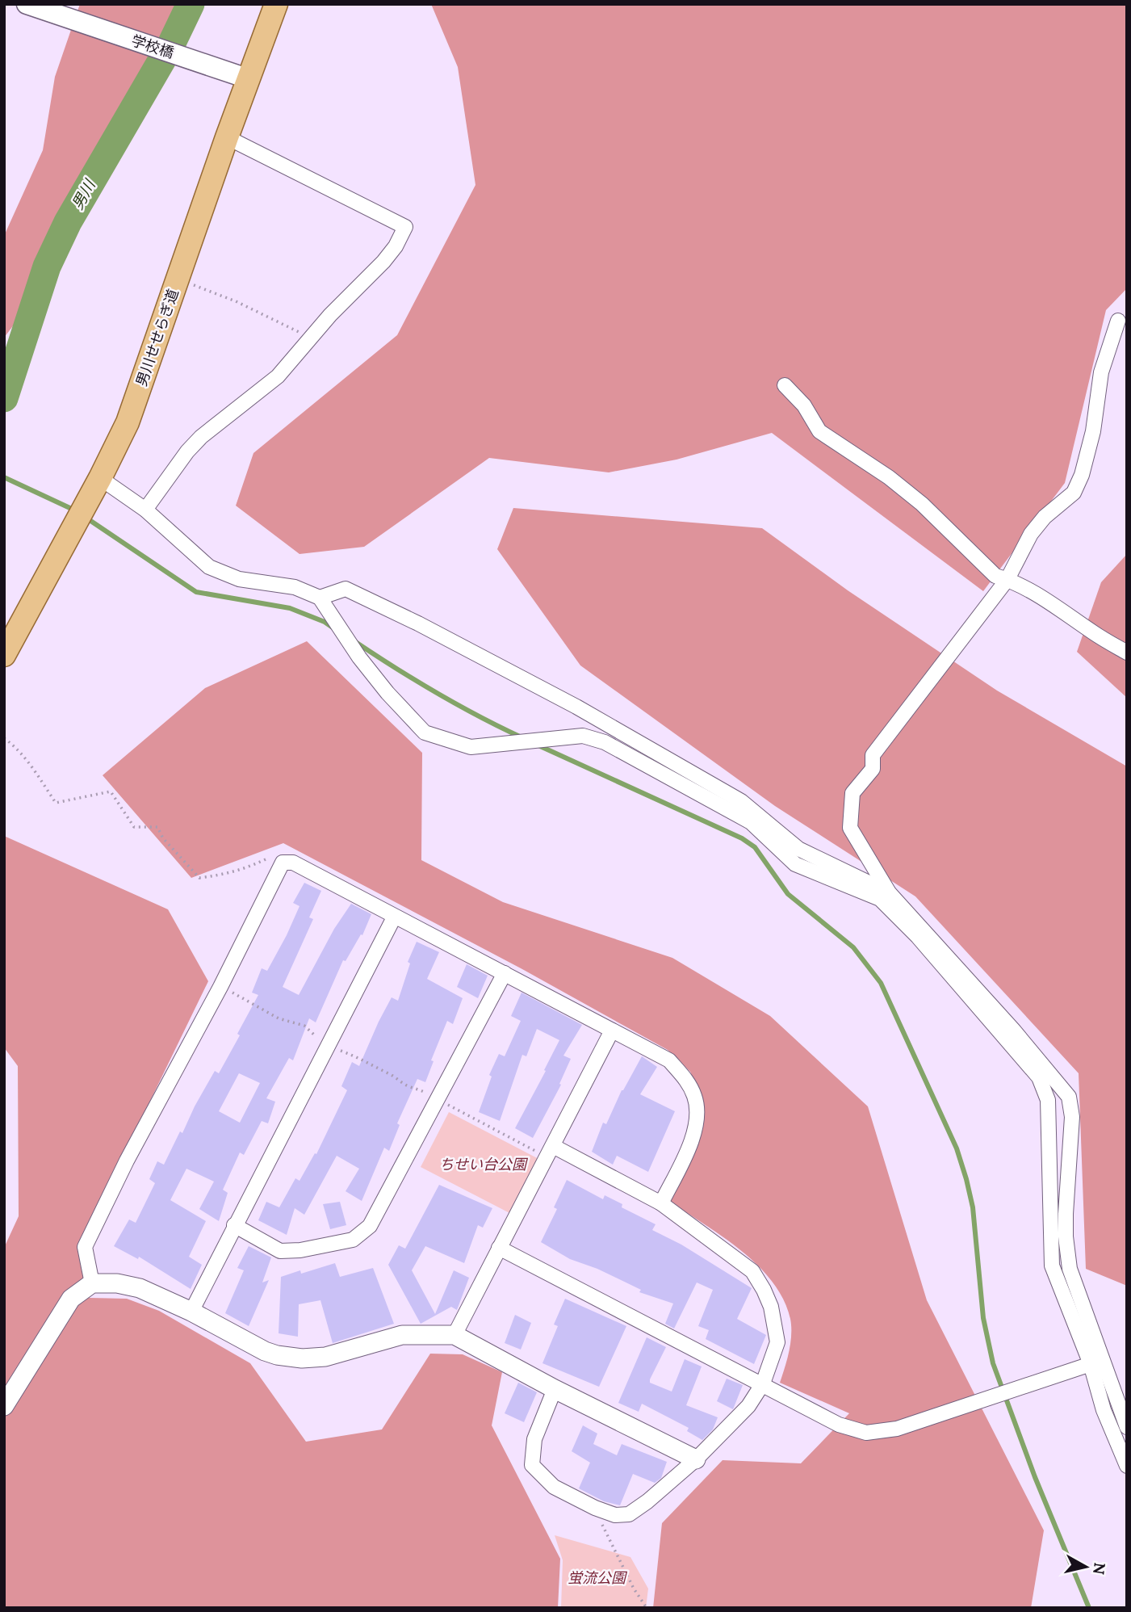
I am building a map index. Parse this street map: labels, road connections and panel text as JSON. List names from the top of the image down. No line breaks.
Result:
{"streets":{"main road":["学校橋","男川せせらぎ道"]},"crossings":[["学校橋","男川せせらぎ道"]],"water":["男川"],"parks":["ちせい台公園","蛍流公園"],"north":"right"}
